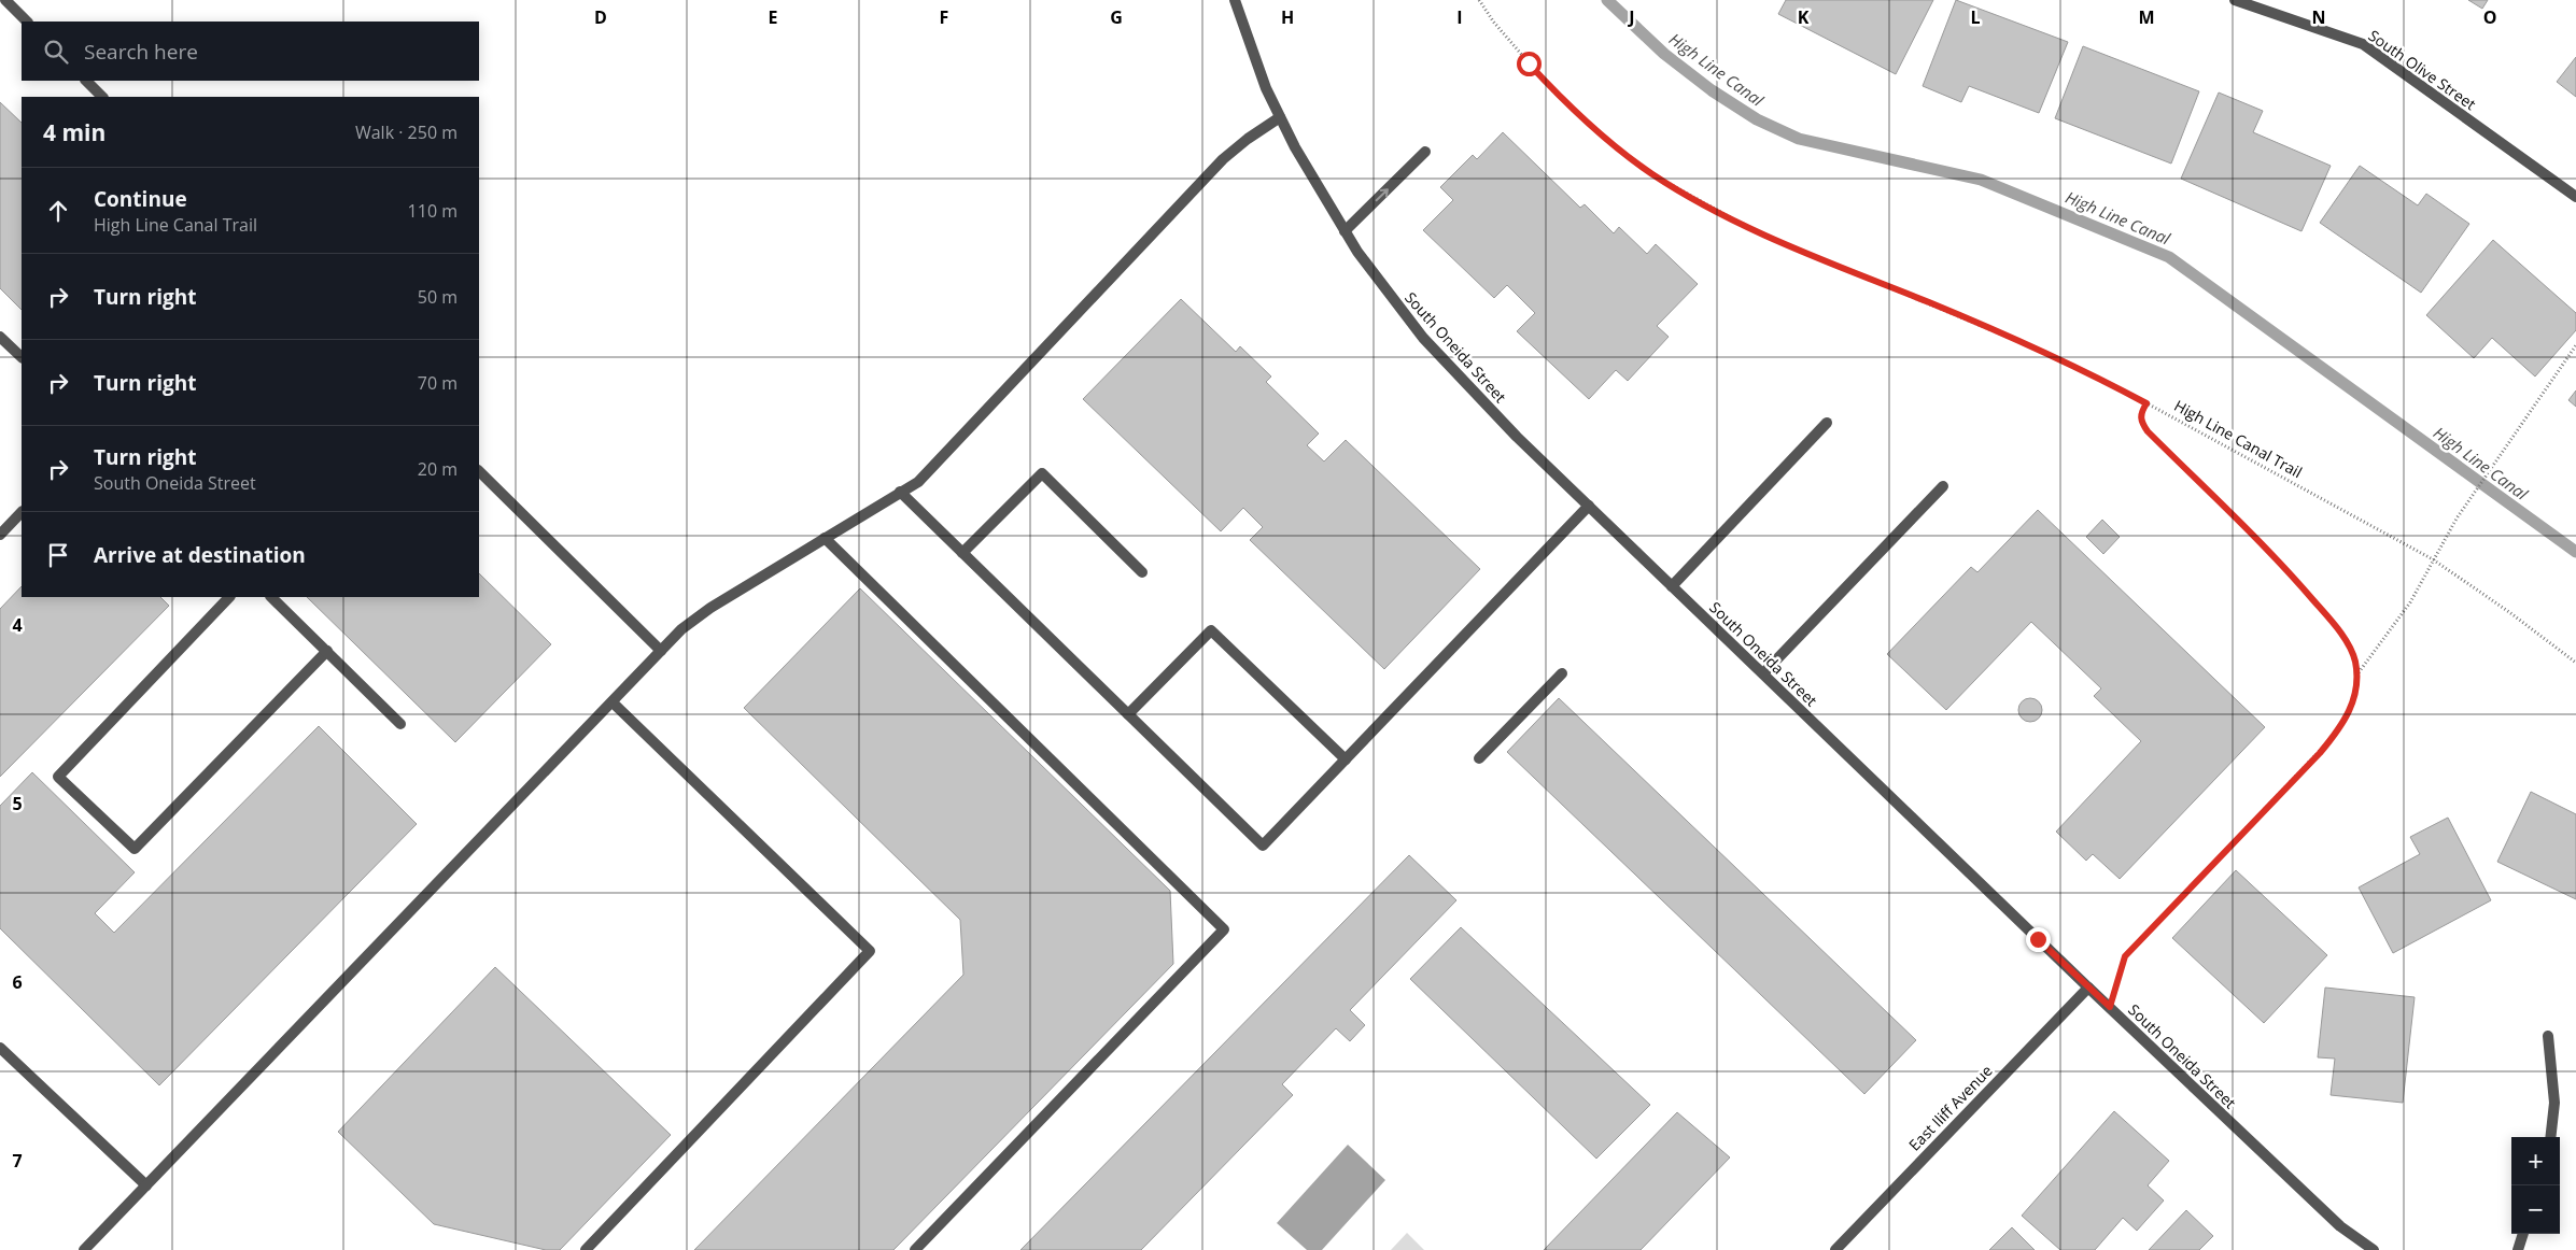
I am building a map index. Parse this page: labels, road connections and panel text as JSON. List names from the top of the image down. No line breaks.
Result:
{"streets":{"street":["South Olive Street","South Oneida Street","East Iliff Avenue"],"path":["High Line Canal Trail"]},"crossings":[["South Oneida Street","East Iliff Avenue"]],"water":["High Line Canal"],"page":{"search":"Search here","heading":["4 min","Walk · 250 m"],"list":[["Continue","High Line Canal Trail","110 m"],["Turn right","50 m"],["Turn right","70 m"],["Turn right","South Oneida Street","20 m"],"Arrive at destination"],"map_buttons":["+","−"]},"grid":{"columns":["D","E","F","G","H","I","J","K","L","M","N","O"],"rows":["4","5","6","7"]}}
